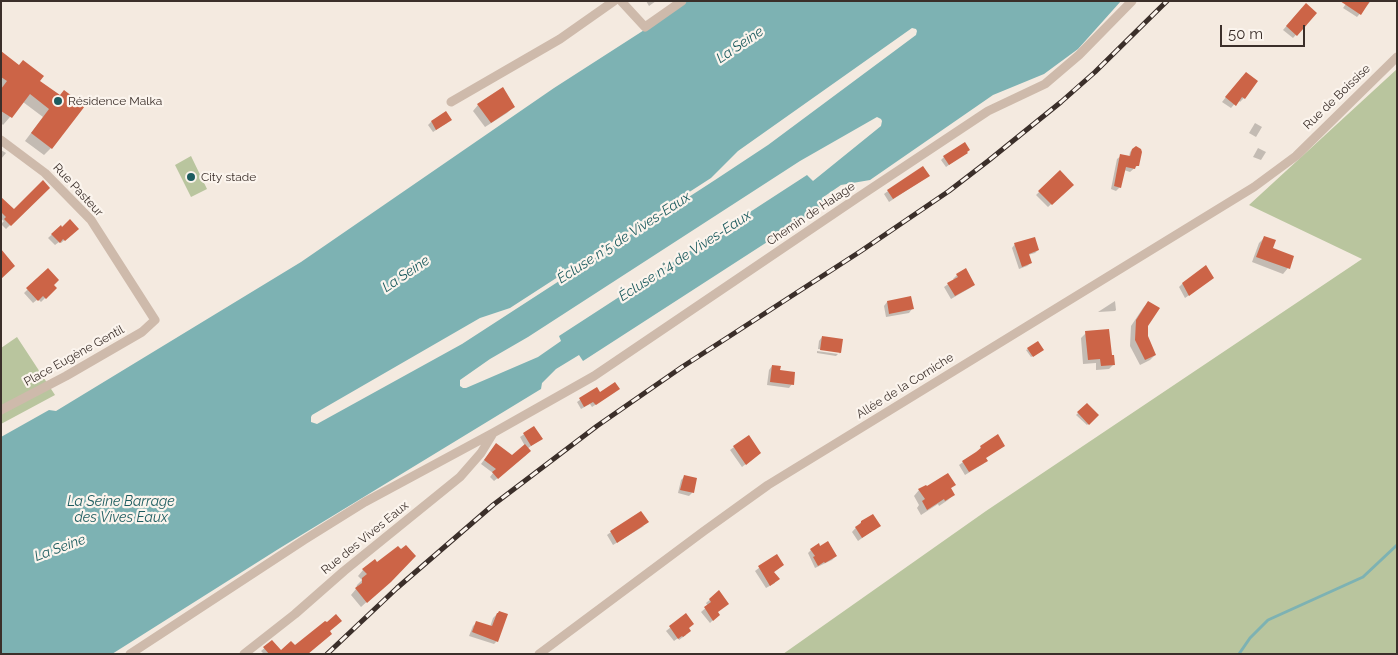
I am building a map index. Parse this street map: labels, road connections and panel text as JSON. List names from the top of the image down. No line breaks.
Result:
{"streets":{"street":["Rue de Boissise","Rue Pasteur","Chemin de Halage","Place Eugène Gentil","Allée de la Corniche","Rue des Vives Eaux"]},"crossings":[["Rue de Boissise","Allée de la Corniche"],["Rue Pasteur","Place Eugène Gentil"],["Chemin de Halage","Rue des Vives Eaux"]],"water":["La Seine","Écluse n°5 de Vives-Eaux","Écluse n°4 de Vives-Eaux","La Seine Barrage des Vives Eaux"],"places":["Résidence Malka","City stade"],"scale_bar":"50 m"}
